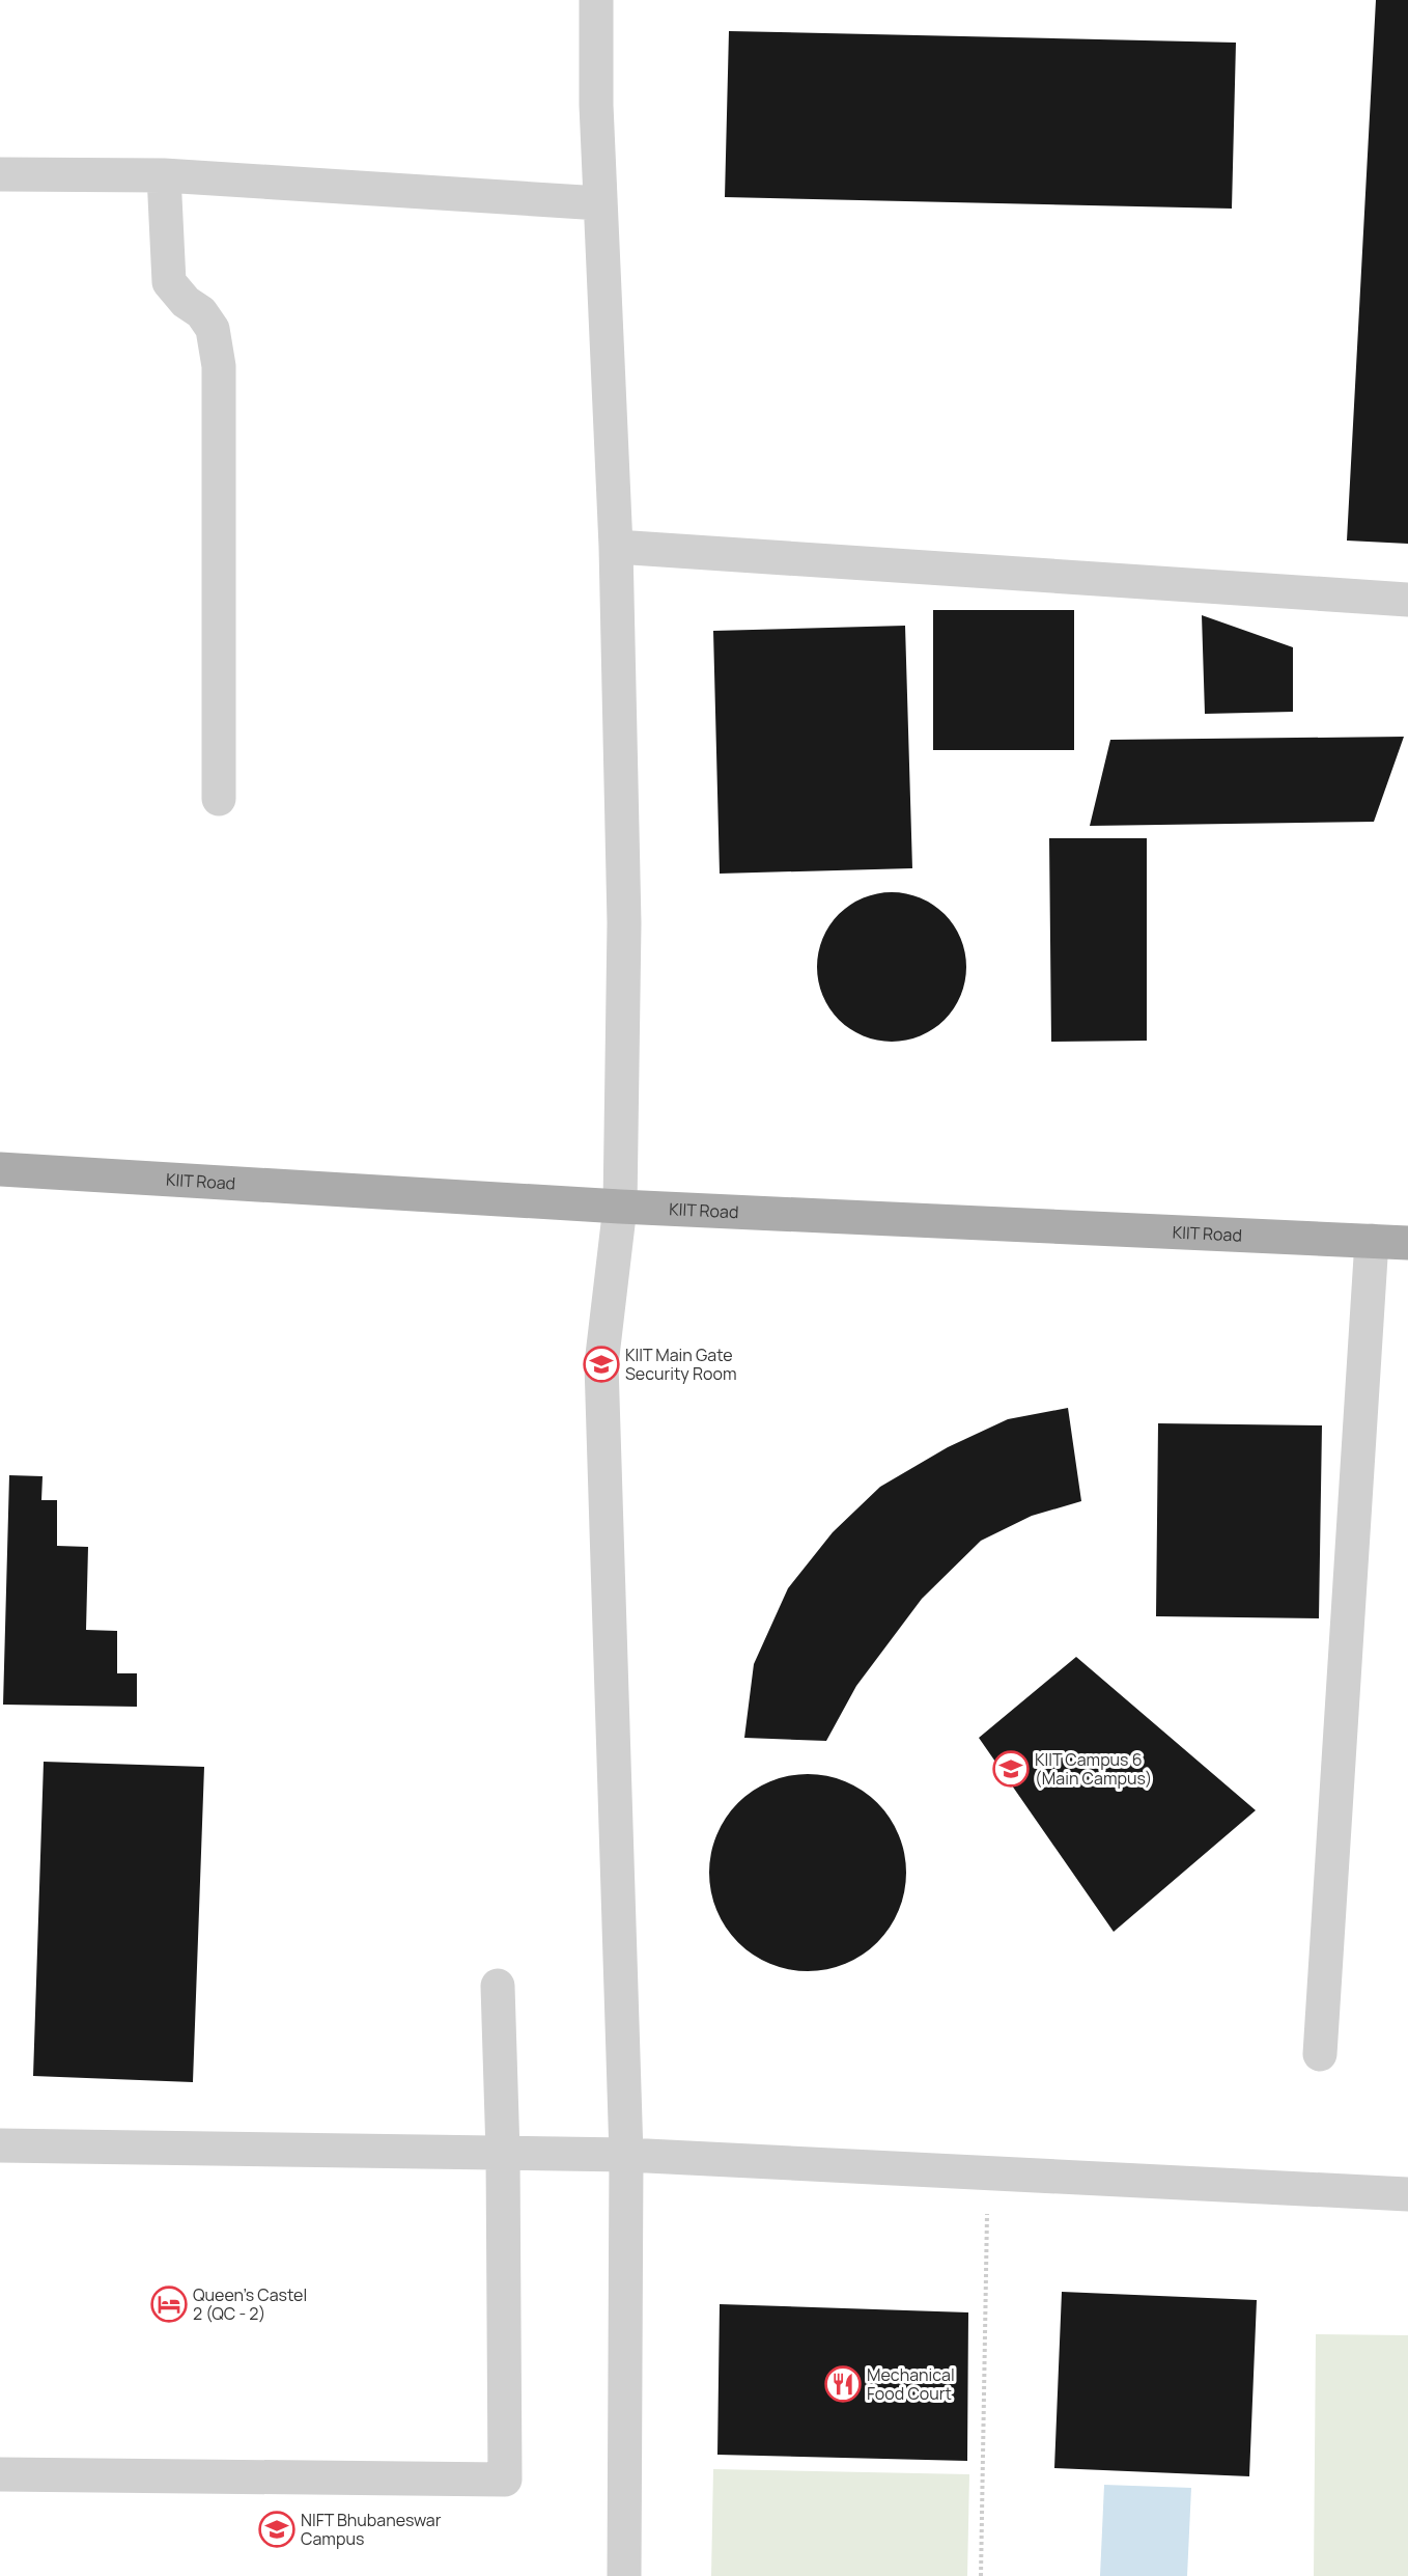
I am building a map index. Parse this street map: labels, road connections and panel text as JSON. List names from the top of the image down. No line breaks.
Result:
{"streets":{"main road":["KIIT Road"]},"places":{"school or university":["KIIT Main Gate Security Room","KIIT Campus 6 (Main Campus)","NIFT Bhubaneswar Campus"],"hotel":["Queen's Castel 2 (QC - 2)"],"restaurant":["Mechanical Food Court"]}}
